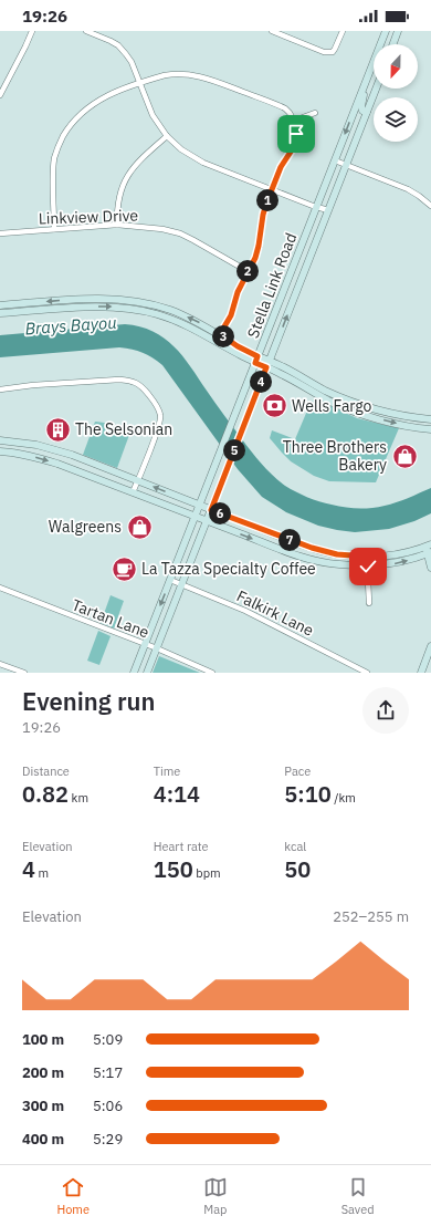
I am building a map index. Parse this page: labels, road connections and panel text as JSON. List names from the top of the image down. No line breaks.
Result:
{"streets":{"main road":["Stella Link Road"],"street":["Linkview Drive","Falkirk Lane","Tartan Lane"]},"crossings":[["Stella Link Road","Falkirk Lane"],["Stella Link Road","Tartan Lane"]],"water":["Brays Bayou"],"places":{"bank":["Wells Fargo"],"building":["The Selsonian"],"shop":["Three Brothers Bakery","Walgreens"],"cafe":["La Tazza Specialty Coffee"]},"north":"bottom","page":{"status":"19:26","pins":["1","2","3","4","5","6","7"],"heading":["Evening run","19:26"],"stats":[["Distance","0.82 km"],["Time","4:14"],["Pace","5:10 /km"],["Elevation","4 m"],["Heart rate","150 bpm"],["kcal","50"]],"chart":["Elevation","252–255 m"],"list":[{"name":"100 m","note":"5:09"},{"name":"200 m","note":"5:17"},{"name":"300 m","note":"5:06"},{"name":"400 m","note":"5:29"}],"tabs":["Home","Map","Saved"]}}
